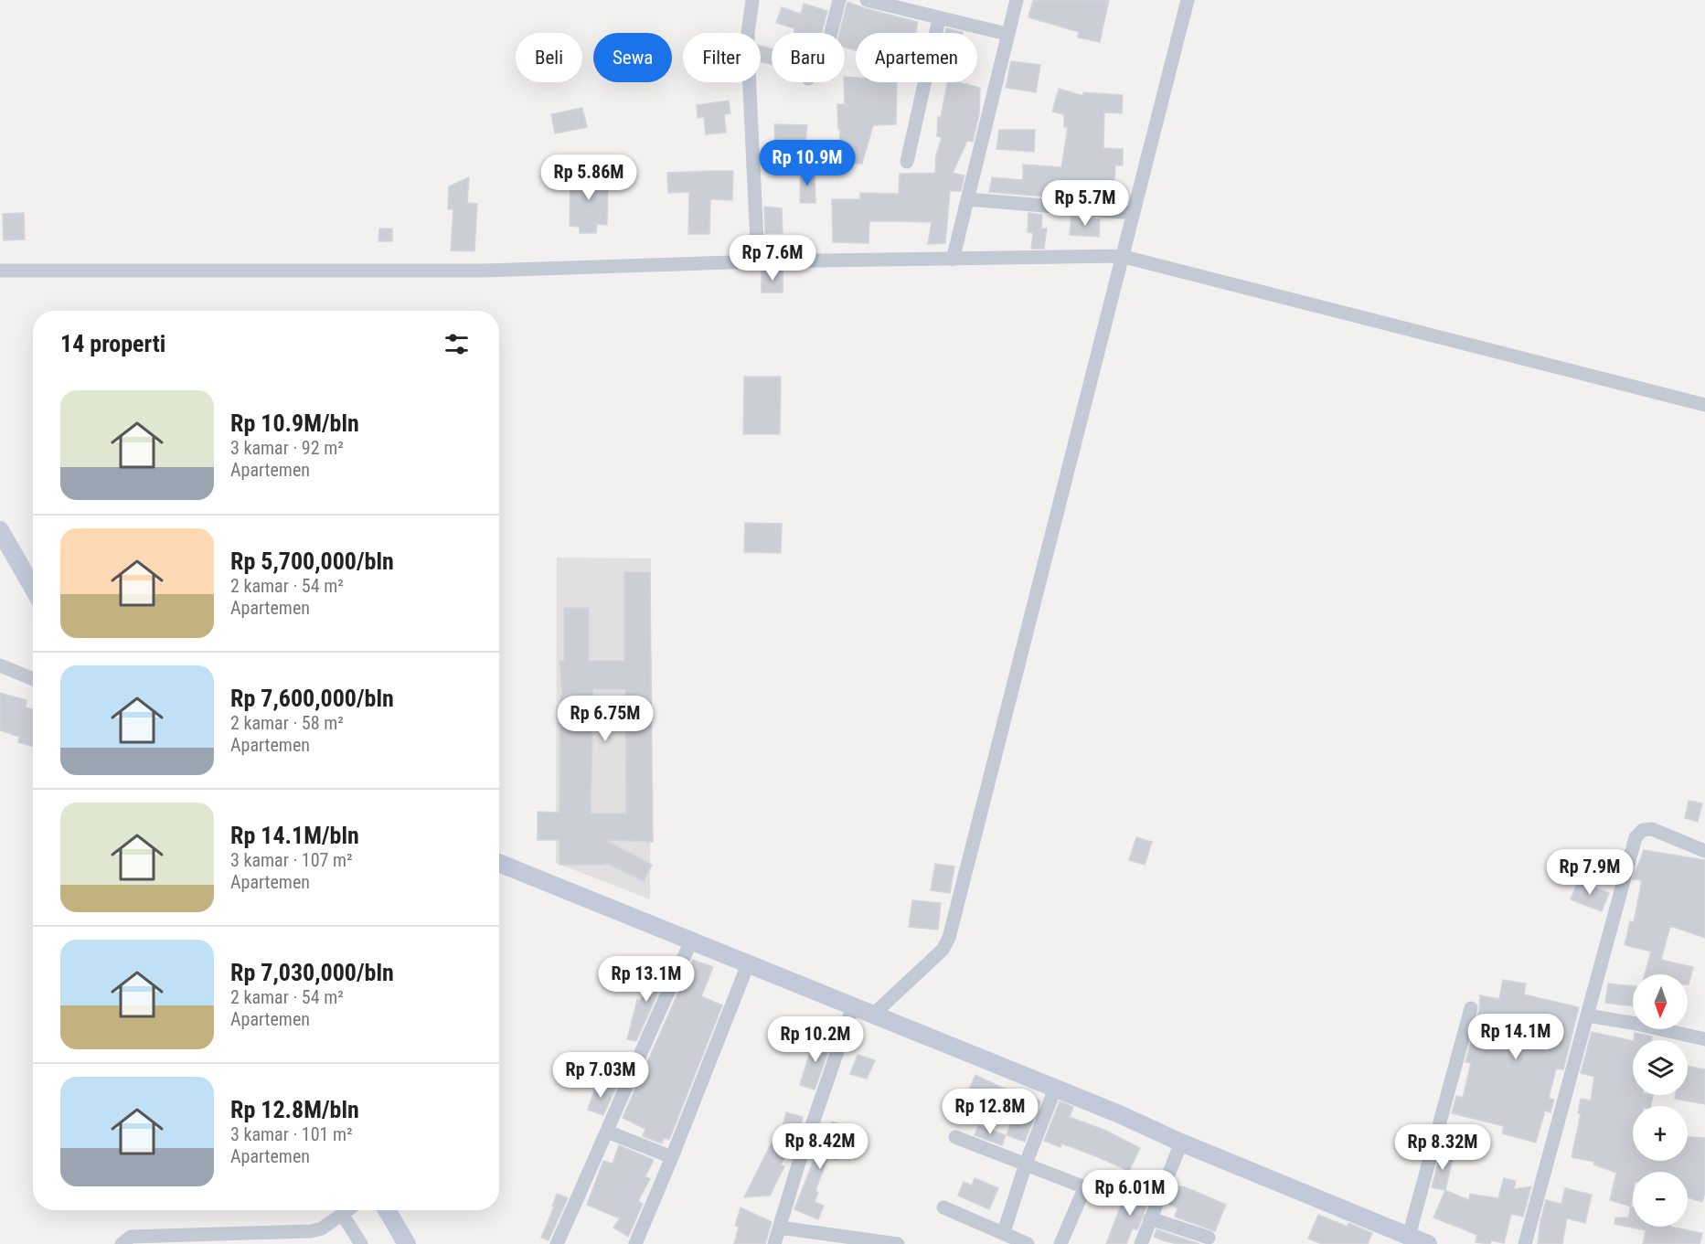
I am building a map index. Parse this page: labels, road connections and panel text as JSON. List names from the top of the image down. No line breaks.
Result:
{"north":"bottom","page":{"chip":["Beli","Sewa","Filter","Baru","Apartemen"],"price":["Rp 10.9M","Rp 5.86M","Rp 5.7M","Rp 7.6M","Rp 6.75M","Rp 7.9M","Rp 13.1M","Rp 14.1M","Rp 10.2M","Rp 7.03M","Rp 12.8M","Rp 8.42M","Rp 8.32M","Rp 6.01M"],"heading":"14 properti","list":[{"name":"Rp 10.9M/bln","note":"3 kamar · 92 m² · Apartemen"},{"name":"Rp 5,700,000/bln","note":"2 kamar · 54 m² · Apartemen"},{"name":"Rp 7,600,000/bln","note":"2 kamar · 58 m² · Apartemen"},{"name":"Rp 14.1M/bln","note":"3 kamar · 107 m² · Apartemen"},{"name":"Rp 7,030,000/bln","note":"2 kamar · 54 m² · Apartemen"},{"name":"Rp 12.8M/bln","note":"3 kamar · 101 m² · Apartemen"}],"map_buttons":["+","−"]}}
